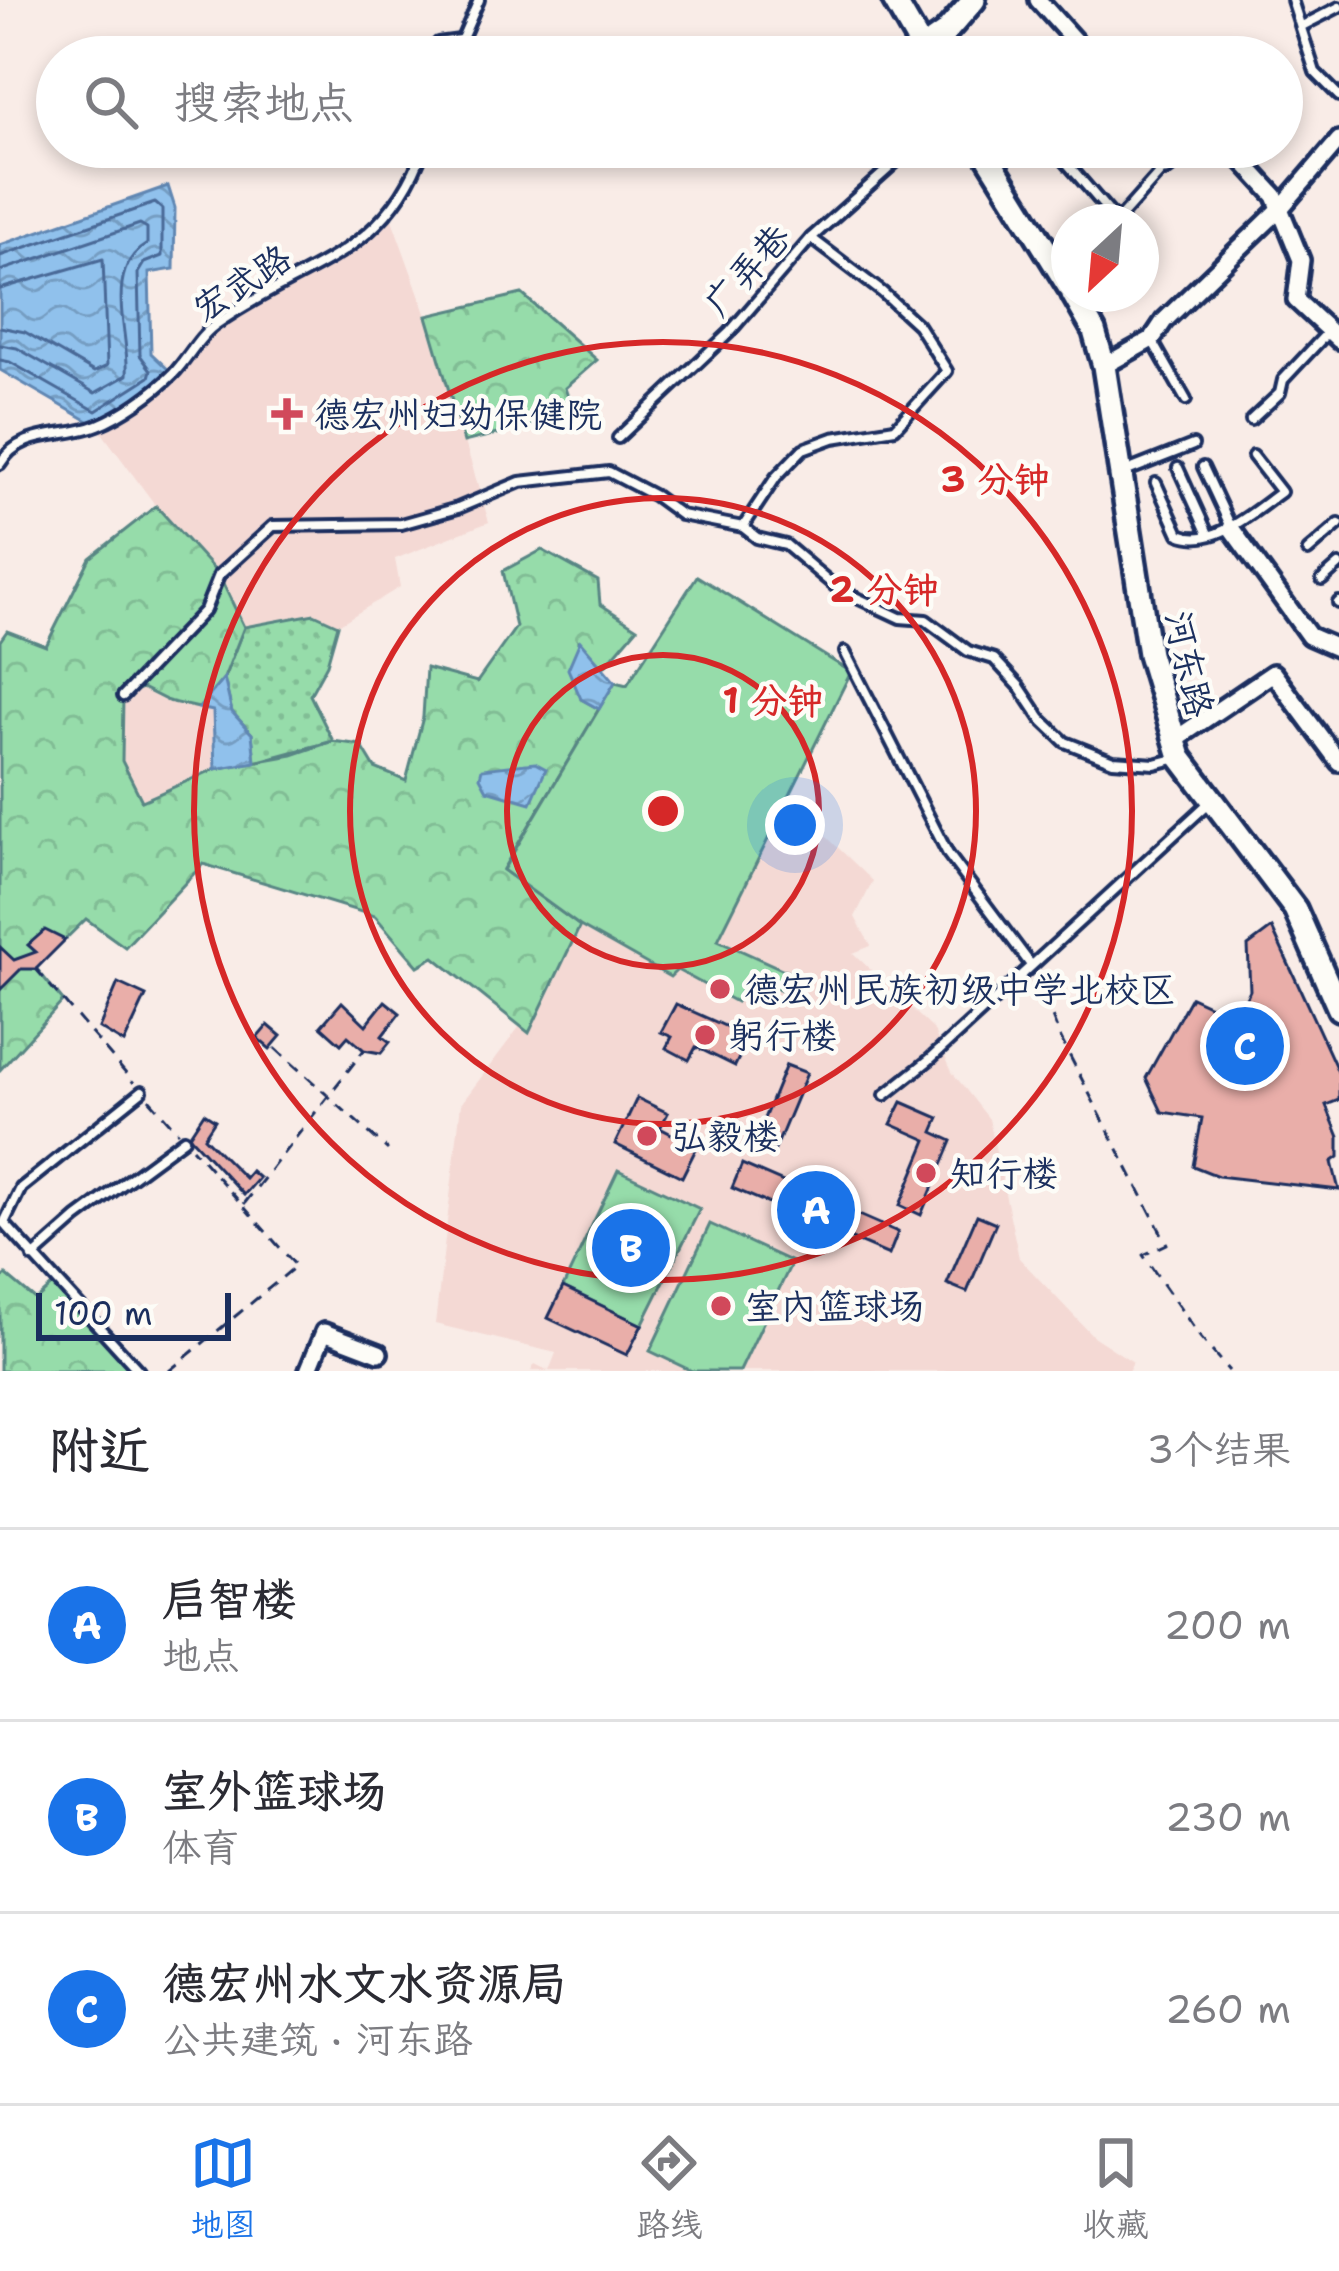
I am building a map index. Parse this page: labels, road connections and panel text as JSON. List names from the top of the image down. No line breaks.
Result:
{"streets":{"main road":["河东路"],"lane":["广弄巷","宏武路"]},"places":{"health":["德宏州妇幼保健院"],"other":["德宏州民族初级中学北校区","躬行楼","弘毅楼","知行楼","室内篮球场"]},"scale_bar":"100 m","north":"bottom left","page":{"search":"搜索地点","pins":["C","A","B"],"scale":"100 m","heading":["附近","3个结果"],"list":[{"mark":"A","name":"启智楼","note":"地点","value":"200 m"},{"mark":"B","name":"室外篮球场","note":"体育","value":"230 m"},{"mark":"C","name":"德宏州水文水资源局","note":"公共建筑 · 河东路","value":"260 m"}],"nav":["地图","路线","收藏"]},"rings":["3 分钟","2 分钟","1 分钟"]}
